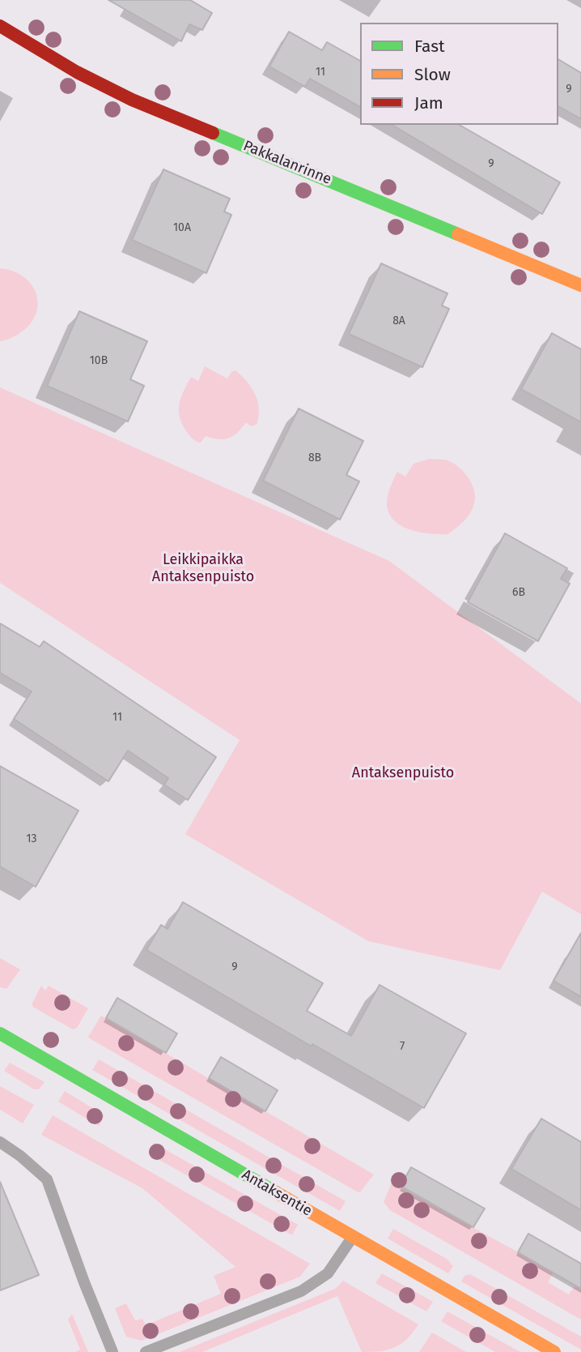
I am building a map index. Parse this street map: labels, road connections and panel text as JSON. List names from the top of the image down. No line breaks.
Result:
{"streets":{"street":["Pakkalanrinne","Antaksentie"]},"parks":["Leikkipaikka Antaksenpuisto","Antaksenpuisto"],"house_numbers":["11","9","9","10A","8A","10B","8B","6B","11","13","9","7"],"legend":["Fast","Slow","Jam"]}
